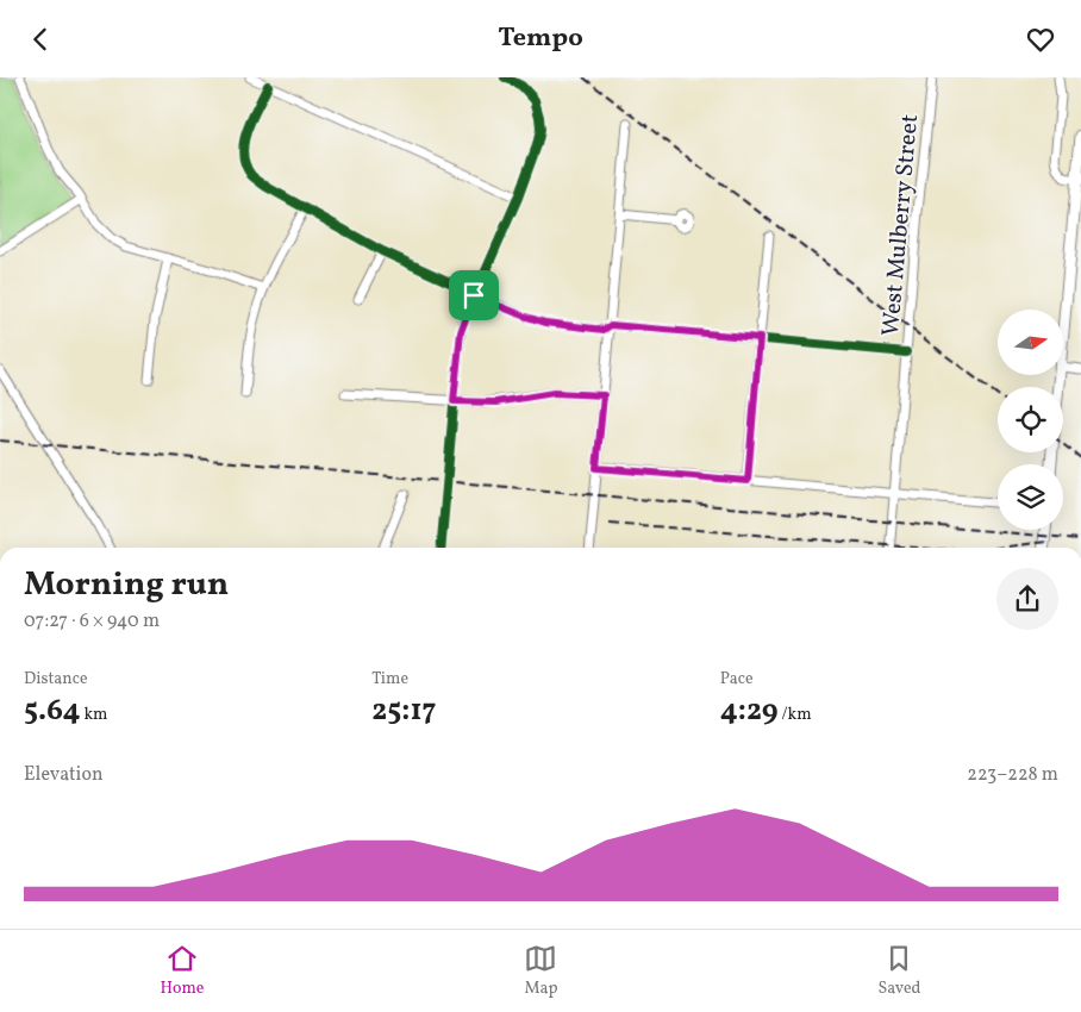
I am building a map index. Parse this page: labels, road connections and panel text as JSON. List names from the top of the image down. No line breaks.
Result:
{"streets":{"street":["West Mulberry Street"]},"north":"right","page":{"header":"Tempo","heading":["Morning run","07:27 · 6 × 940 m"],"stats":[["Distance","5.64 km"],["Time","25:17"],["Pace","4:29 /km"]],"chart":["Elevation","223–228 m"],"tabs":["Home","Map","Saved"]}}
